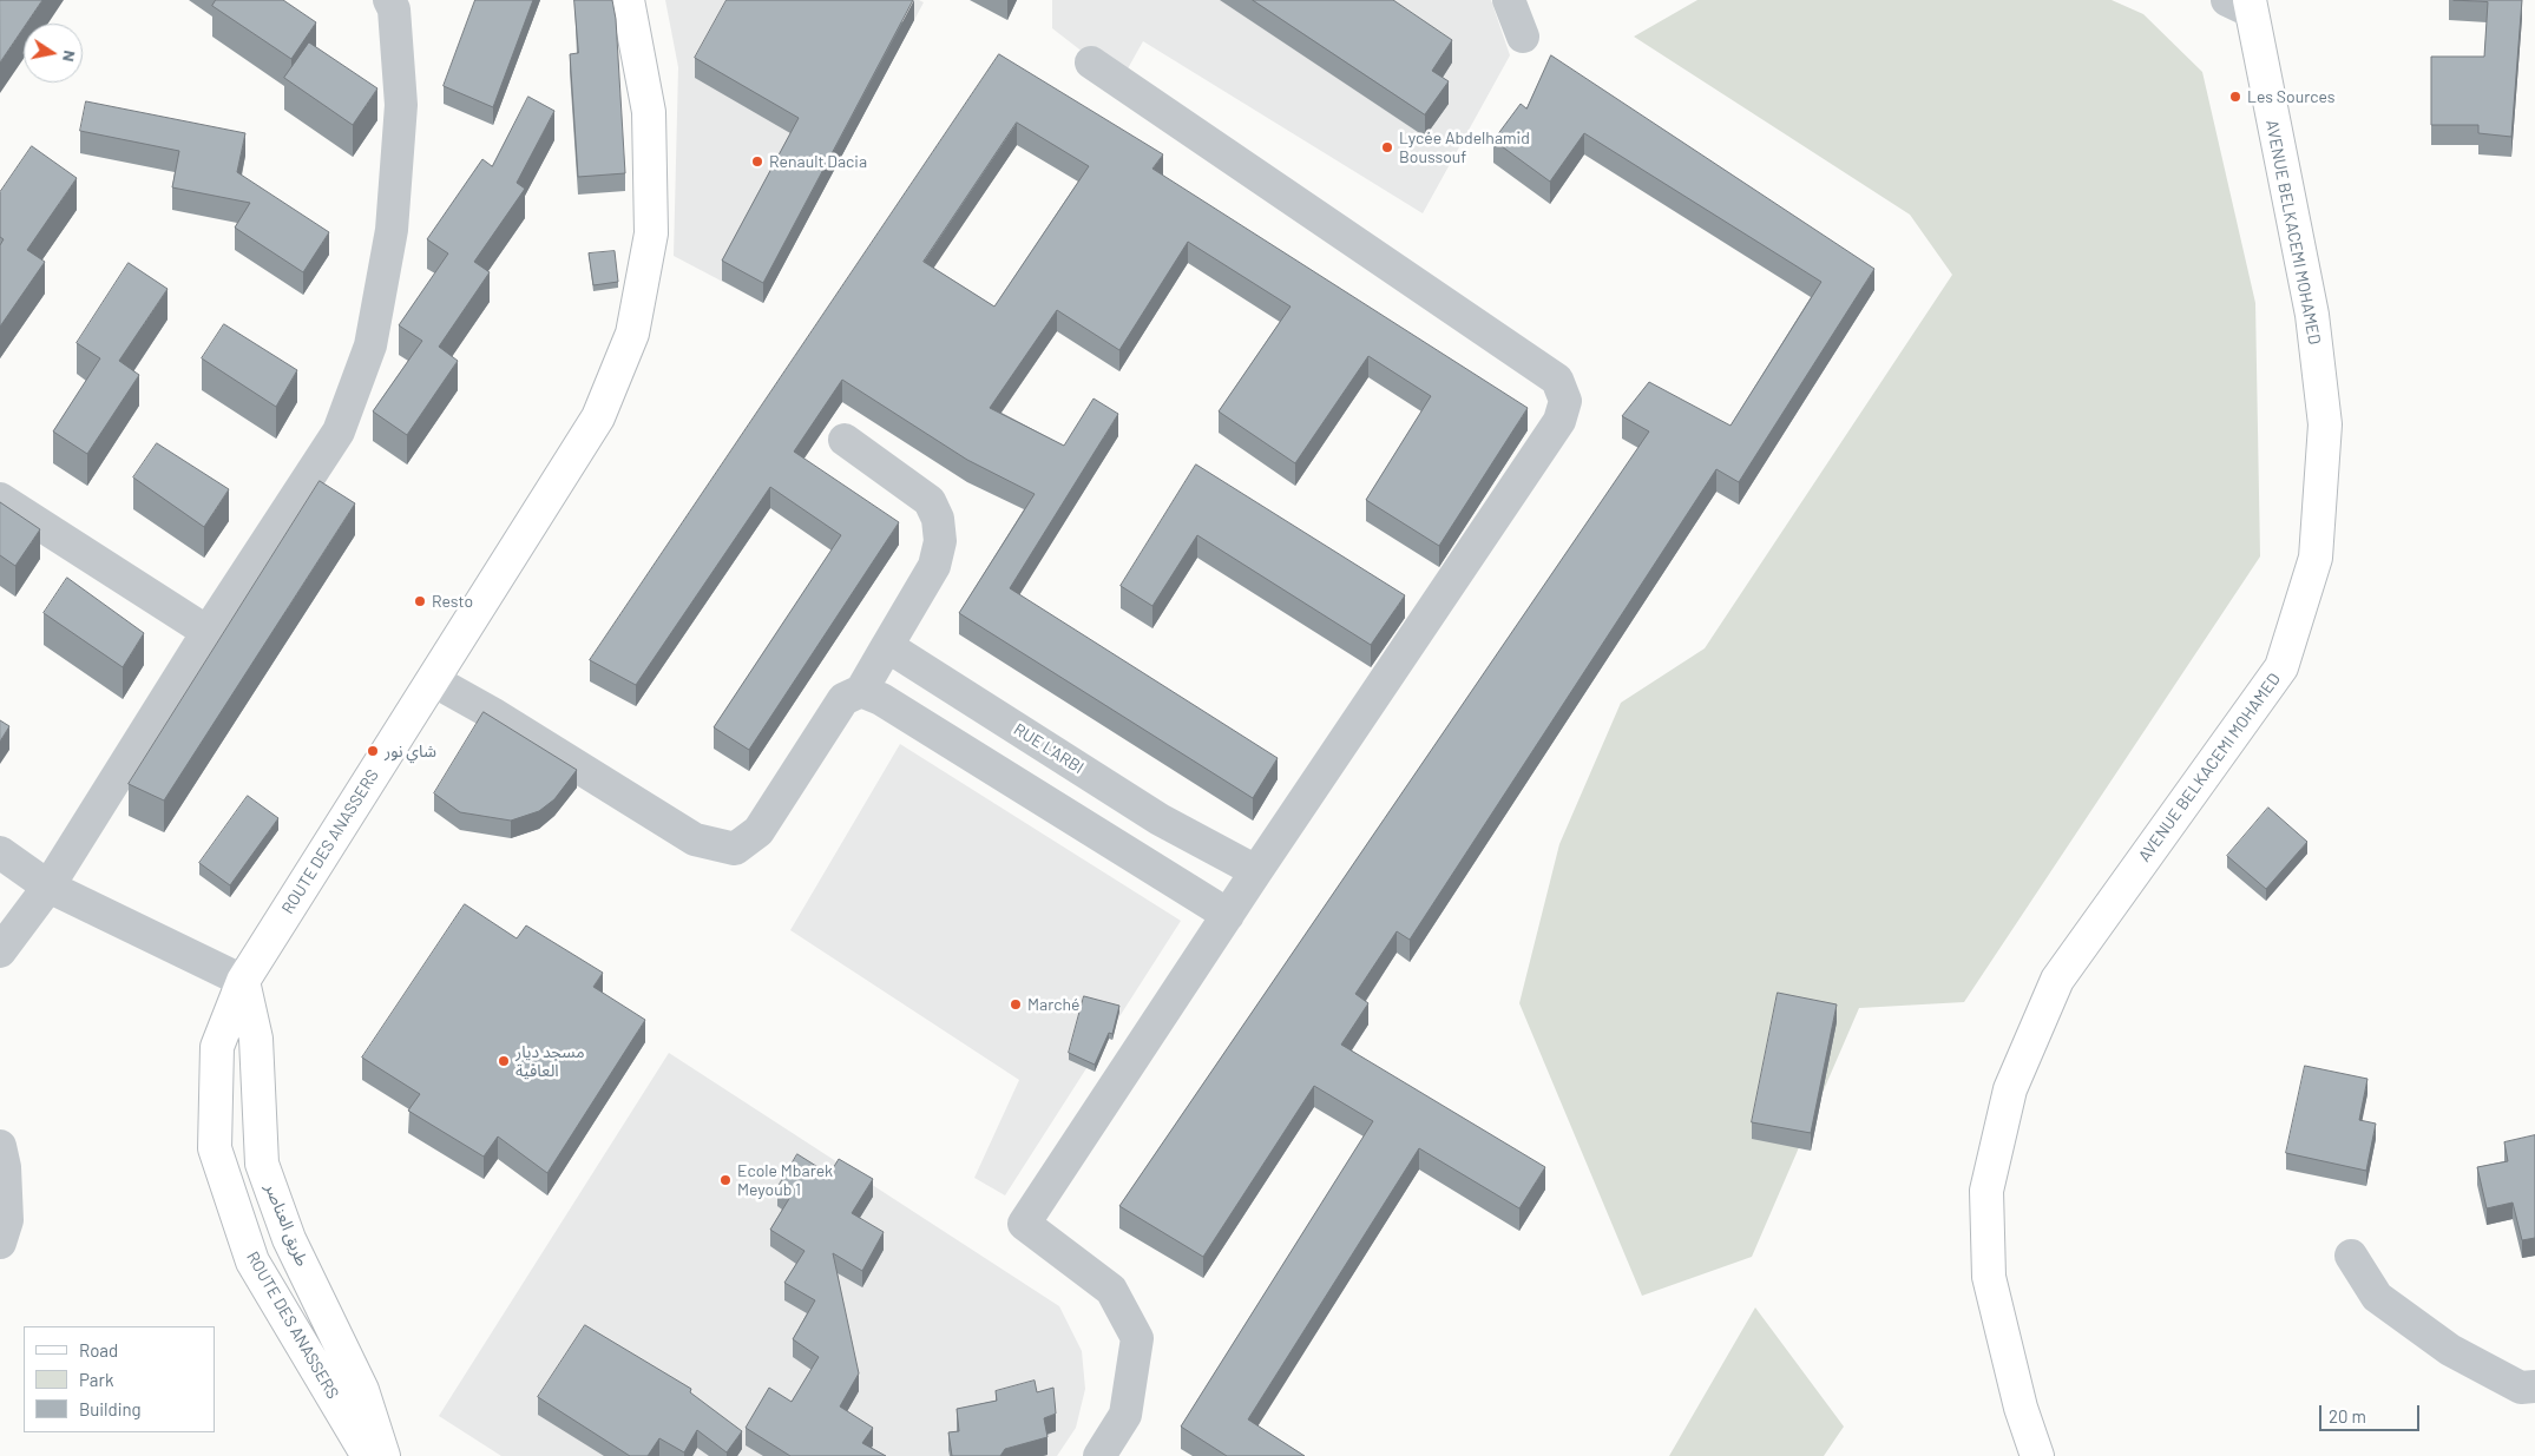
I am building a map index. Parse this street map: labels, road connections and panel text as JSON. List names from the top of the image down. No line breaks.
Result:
{"streets":{"main road":["AVENUE BELKACEMI MOHAMED","ROUTE DES ANASSERS","طريق العناصر"],"street":["RUE L'ARBI"]},"crossings":[["ROUTE DES ANASSERS","طريق العناصر"]],"places":["Les Sources","Lycée Abdelhamid Boussouf","Renault Dacia","Resto","شاي نور","Marché","مسجد ديار العافية","Ecole Mbarek Meyoub 1"],"legend":["Road","Park","Building"],"scale_bar":"20 m","north":"right"}
